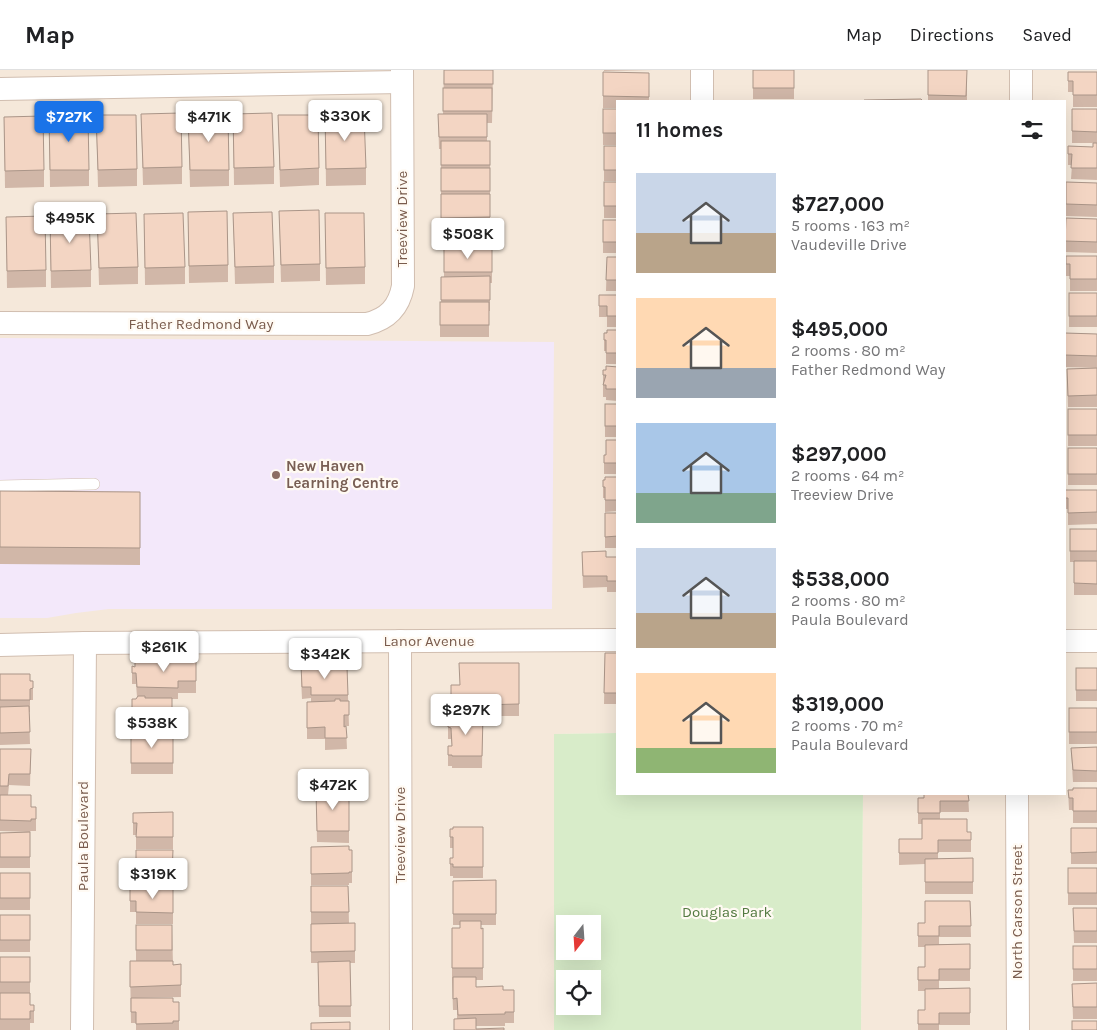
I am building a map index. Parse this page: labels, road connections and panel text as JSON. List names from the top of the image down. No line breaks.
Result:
{"streets":{"street":["Treeview Drive","Father Redmond Way","Lanor Avenue","Paula Boulevard","North Carson Street"]},"crossings":[["Treeview Drive","Father Redmond Way"],["Treeview Drive","Lanor Avenue"],["Lanor Avenue","Paula Boulevard"]],"parks":["Douglas Park"],"places":["New Haven Learning Centre"],"north":"bottom","page":{"header":"Map","nav":["Map","Directions","Saved"],"price":["$330K","$727K","$471K","$495K","$508K","$261K","$342K","$297K","$538K","$472K","$319K"],"heading":"11 homes","list":[{"name":"$727,000","note":"5 rooms · 163 m² · Vaudeville Drive"},{"name":"$495,000","note":"2 rooms · 80 m² · Father Redmond Way"},{"name":"$297,000","note":"2 rooms · 64 m² · Treeview Drive"},{"name":"$538,000","note":"2 rooms · 80 m² · Paula Boulevard"},{"name":"$319,000","note":"2 rooms · 70 m² · Paula Boulevard"}]}}
